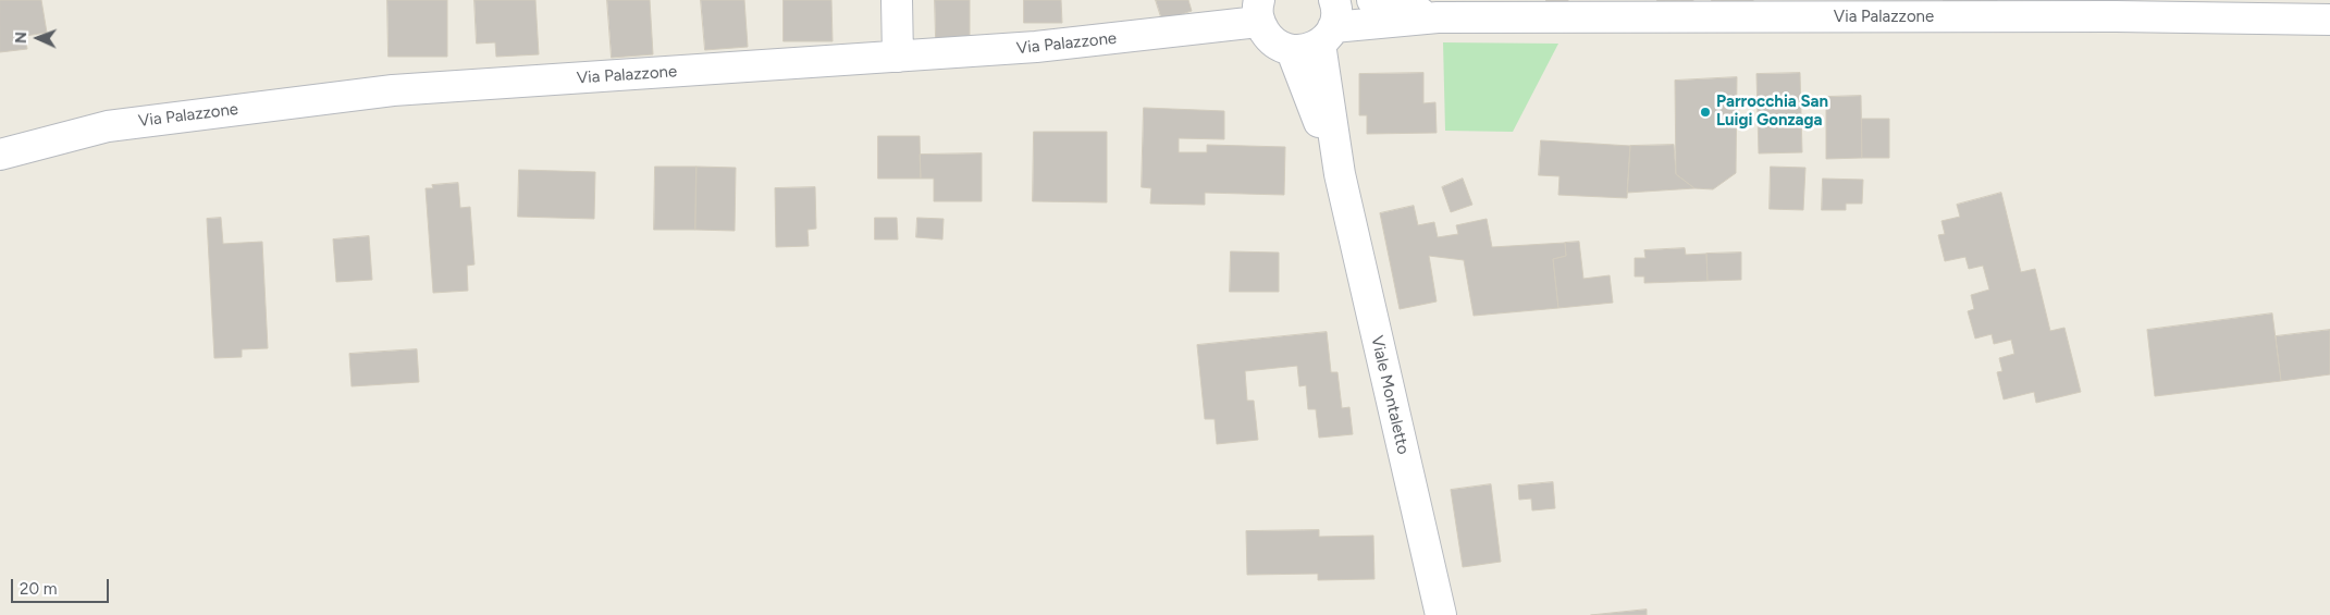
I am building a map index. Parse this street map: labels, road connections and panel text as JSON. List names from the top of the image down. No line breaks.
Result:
{"streets":{"street":["Via Palazzone","Viale Montaletto"]},"crossings":[["Via Palazzone","Viale Montaletto"]],"places":["Parrocchia San Luigi Gonzaga"],"scale_bar":"20 m","north":"left"}
